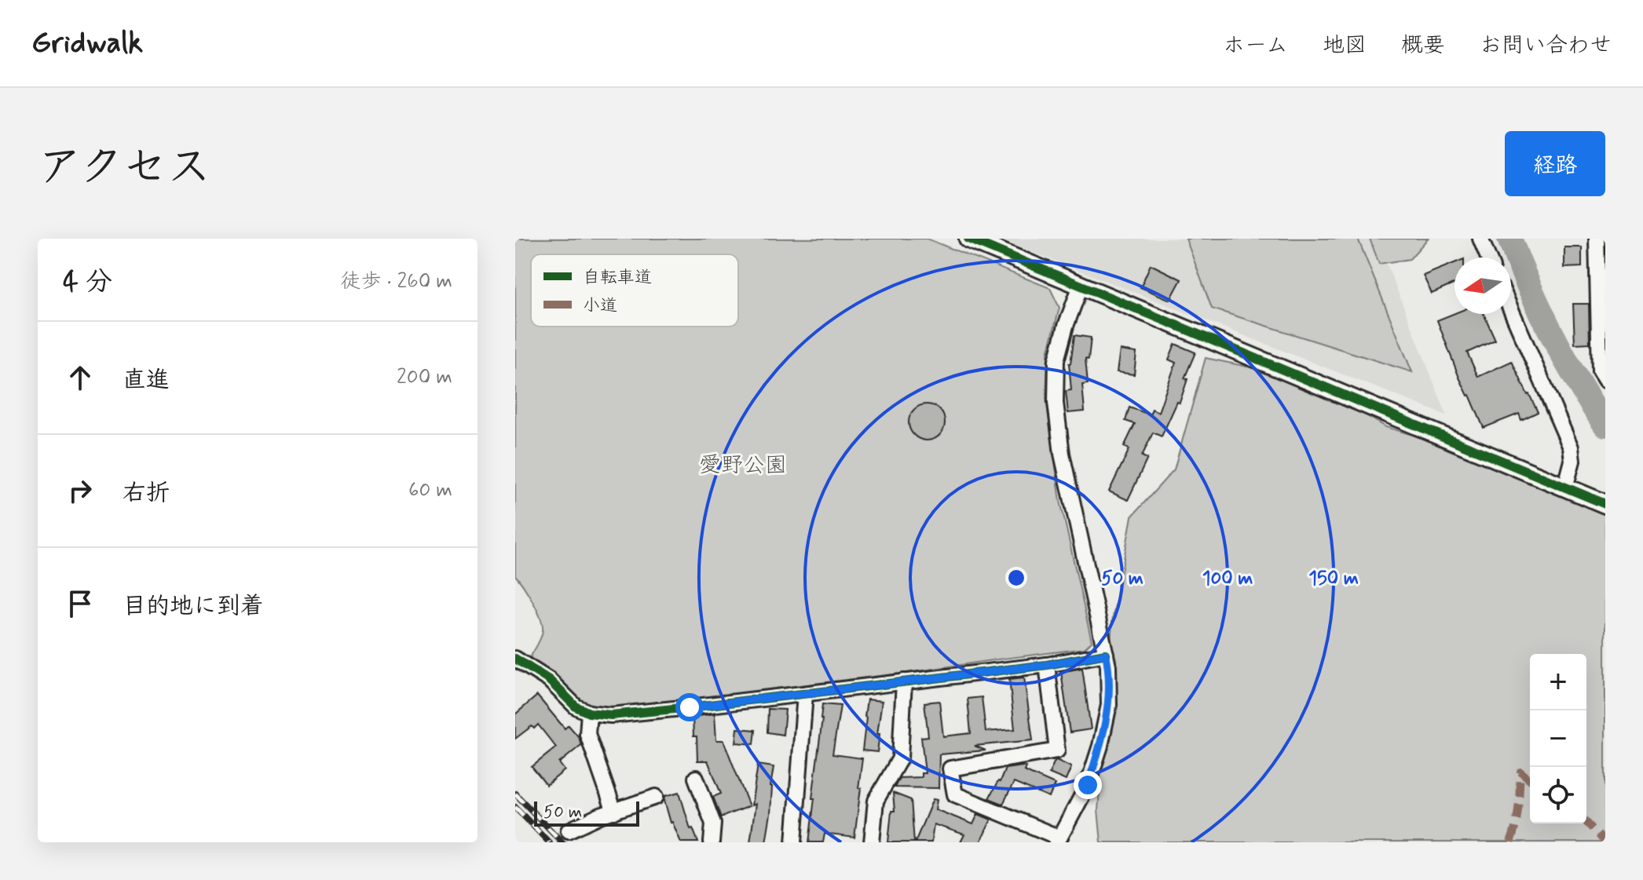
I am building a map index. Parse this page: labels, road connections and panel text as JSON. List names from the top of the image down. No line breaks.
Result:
{"parks":["愛野公園"],"legend":["自転車道","小道"],"scale_bar":"50 m","north":"left","page":{"header":"Gridwalk","nav":["ホーム","地図","概要","お問い合わせ"],"title":"アクセス","buttons":"経路","heading":["4 分","徒歩 · 260 m"],"list":[["直進","200 m"],["右折","60 m"],"目的地に到着"],"map_buttons":["+","−"],"scale":"50 m"},"rings":["50 m","100 m","150 m"]}
